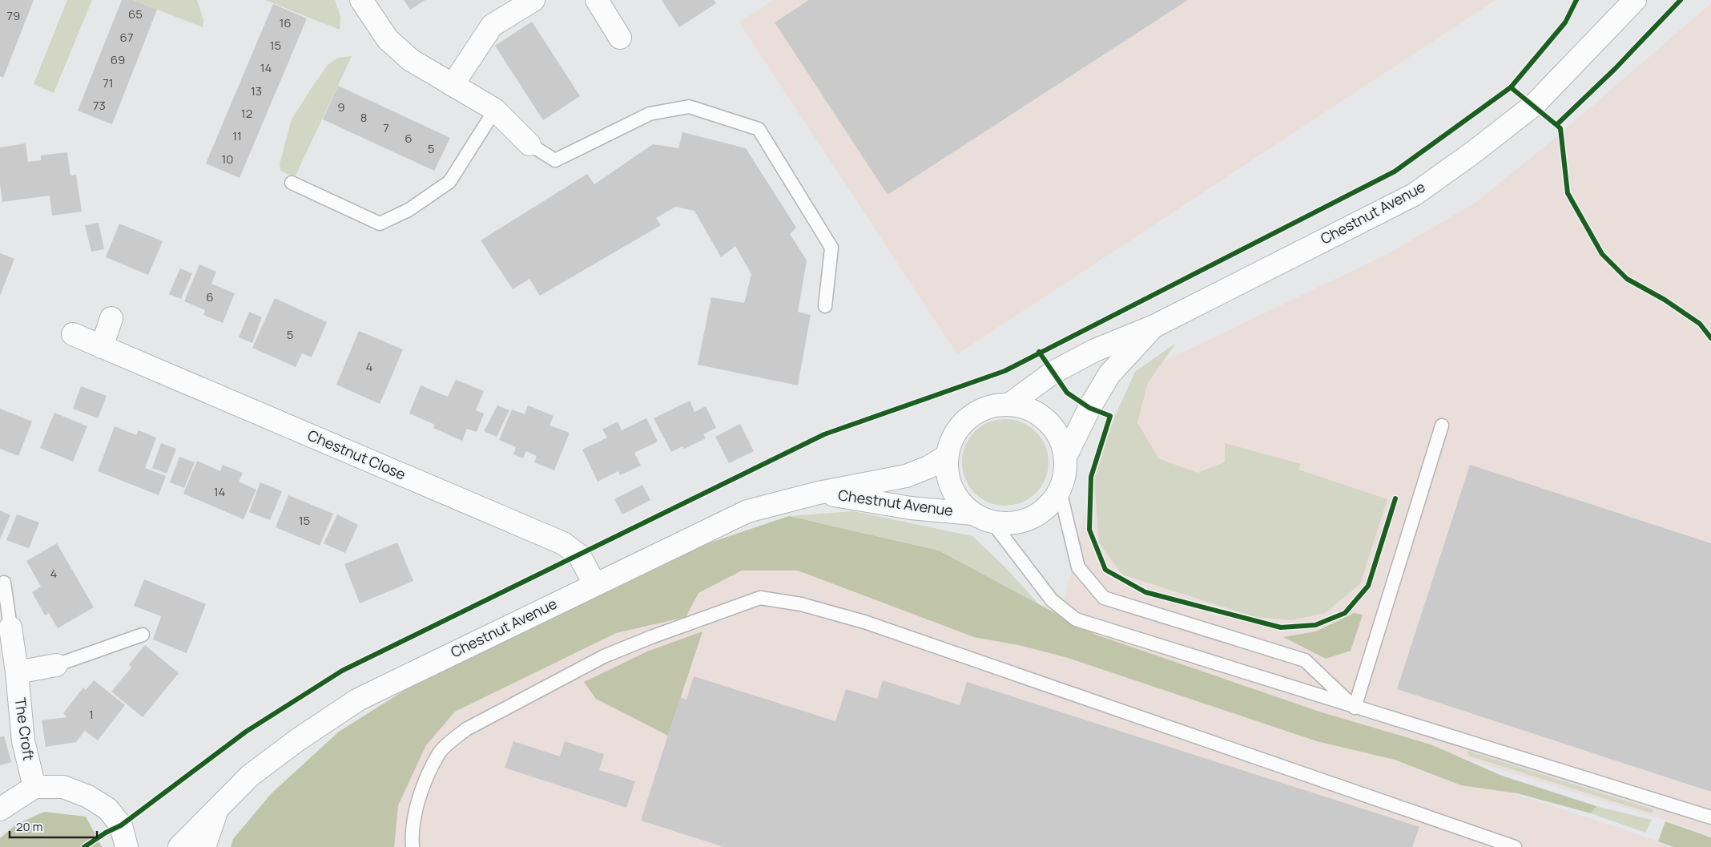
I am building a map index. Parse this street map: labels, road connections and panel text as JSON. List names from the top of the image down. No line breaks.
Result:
{"streets":{"street":["Chestnut Avenue","Chestnut Close","The Croft"]},"crossings":[["Chestnut Avenue","Chestnut Close"]],"house_numbers":["65","79","16","67","15","69","14","71","13","73","9","12","8","7","11","6","5","10","6","5","4","14","15","4","1"],"scale_bar":"20 m"}
